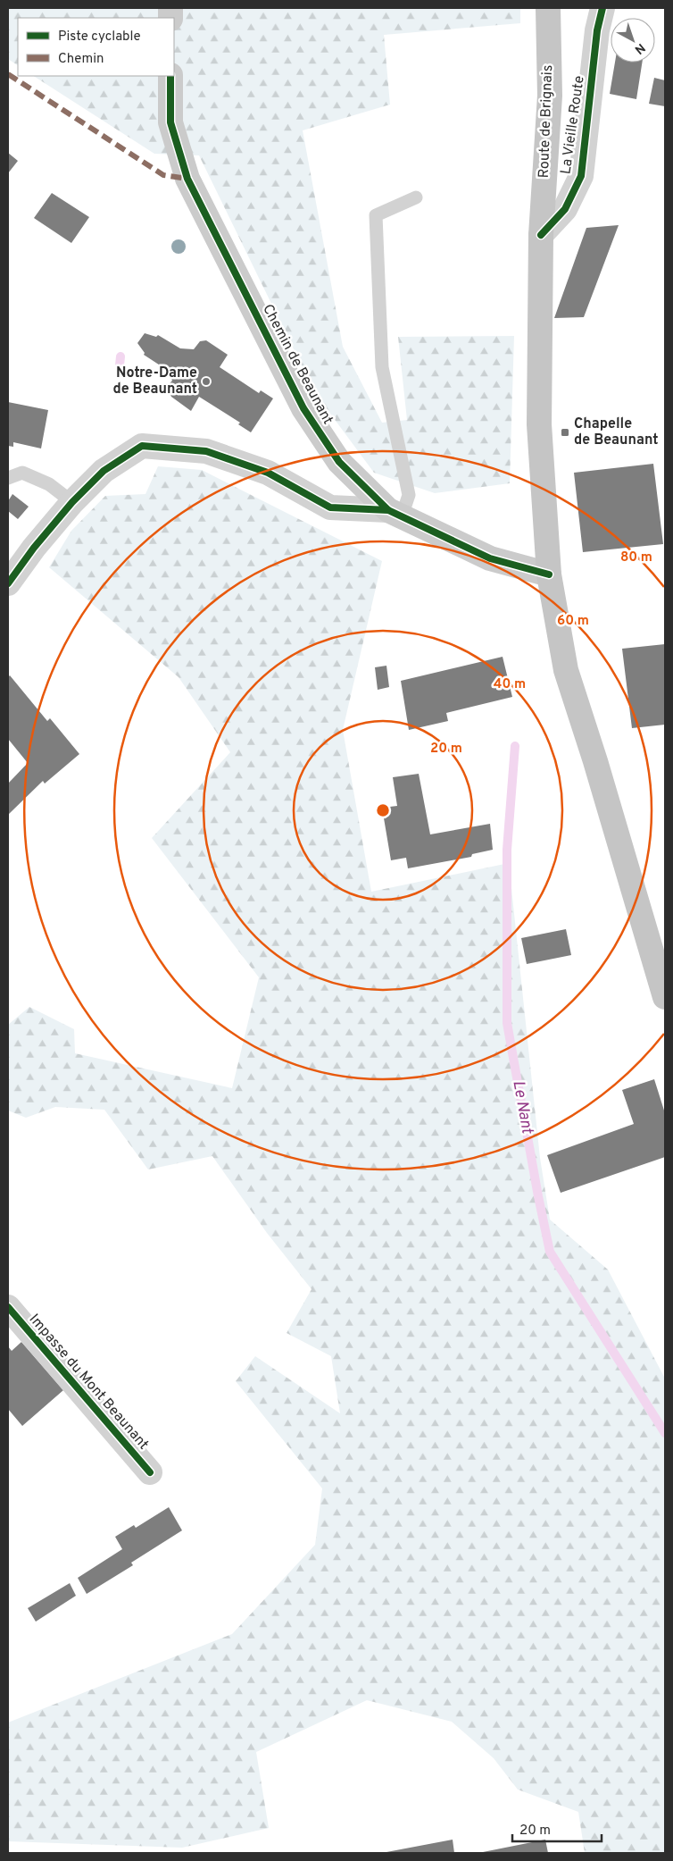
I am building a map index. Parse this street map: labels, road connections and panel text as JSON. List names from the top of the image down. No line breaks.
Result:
{"streets":{"main road":["Route de Brignais"],"street":["La Vieille Route","Chemin de Beaunant","Impasse du Mont Beaunant"]},"crossings":[["Route de Brignais","La Vieille Route"],["Route de Brignais","Chemin de Beaunant"]],"water":["Le Nant"],"places":{"other":["Notre-Dame de Beaunant"],"transit":["Chapelle de Beaunant"]},"legend":["Piste cyclable","Chemin"],"scale_bar":"20 m","north":"bottom right","rings":["80 m","60 m","40 m","20 m"]}
